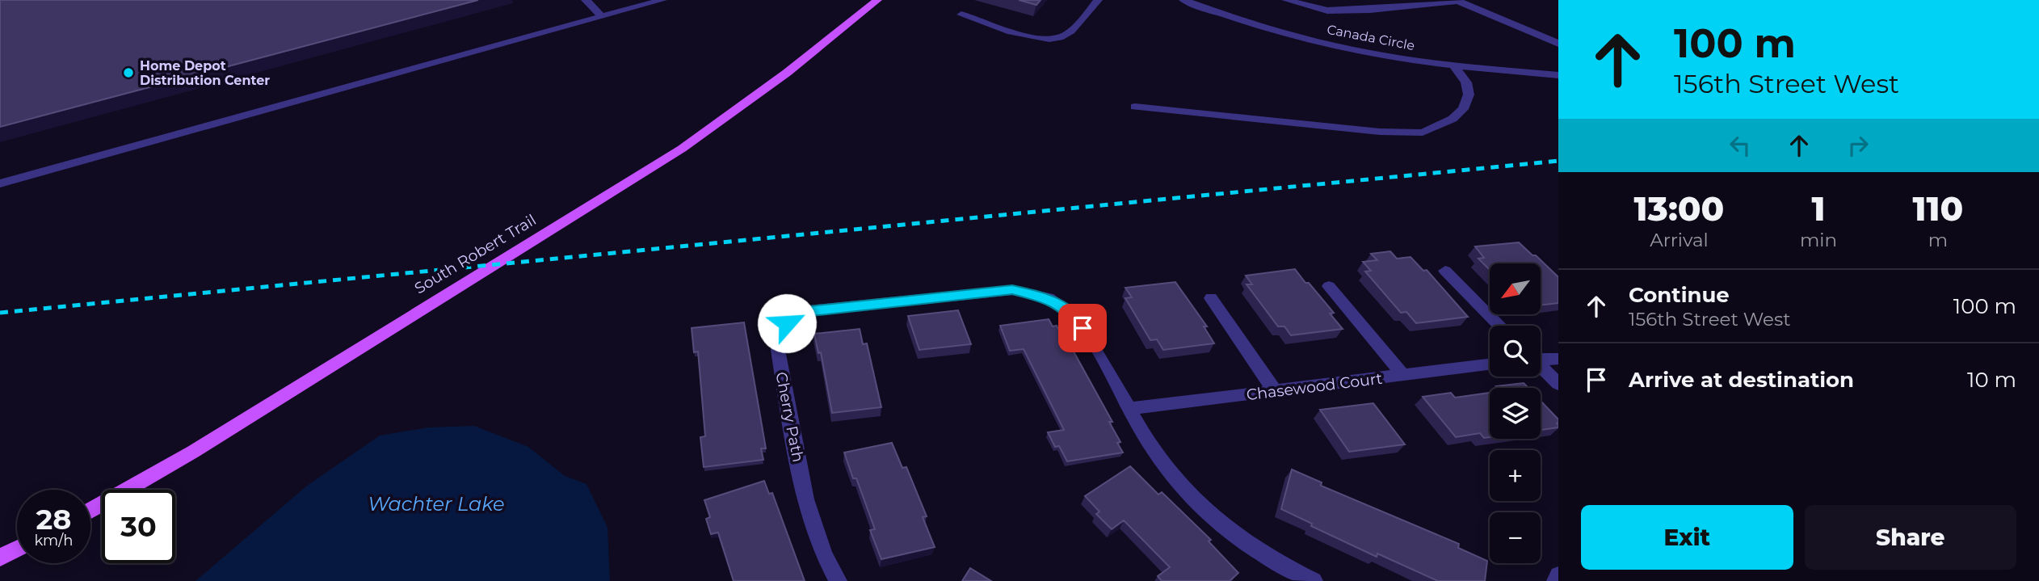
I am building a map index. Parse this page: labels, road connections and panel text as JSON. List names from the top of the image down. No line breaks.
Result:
{"streets":{"main road":["South Robert Trail"],"street":["Canada Circle","Chasewood Court","Cherry Path"]},"crossings":[["Chasewood Court","Cherry Path"]],"water":["Wachter Lake"],"places":["Home Depot Distribution Center"],"north":"bottom left","page":{"turn":["100 m","156th Street West"],"eta":["13:00","Arrival","1","min","110","m"],"map_buttons":["+","−"],"list":[{"name":"Continue","note":"156th Street West","value":"100 m"},{"name":"Arrive at destination","value":"10 m"}],"speed":"28 km/h","limit":"30","buttons":["Exit","Share"]}}
